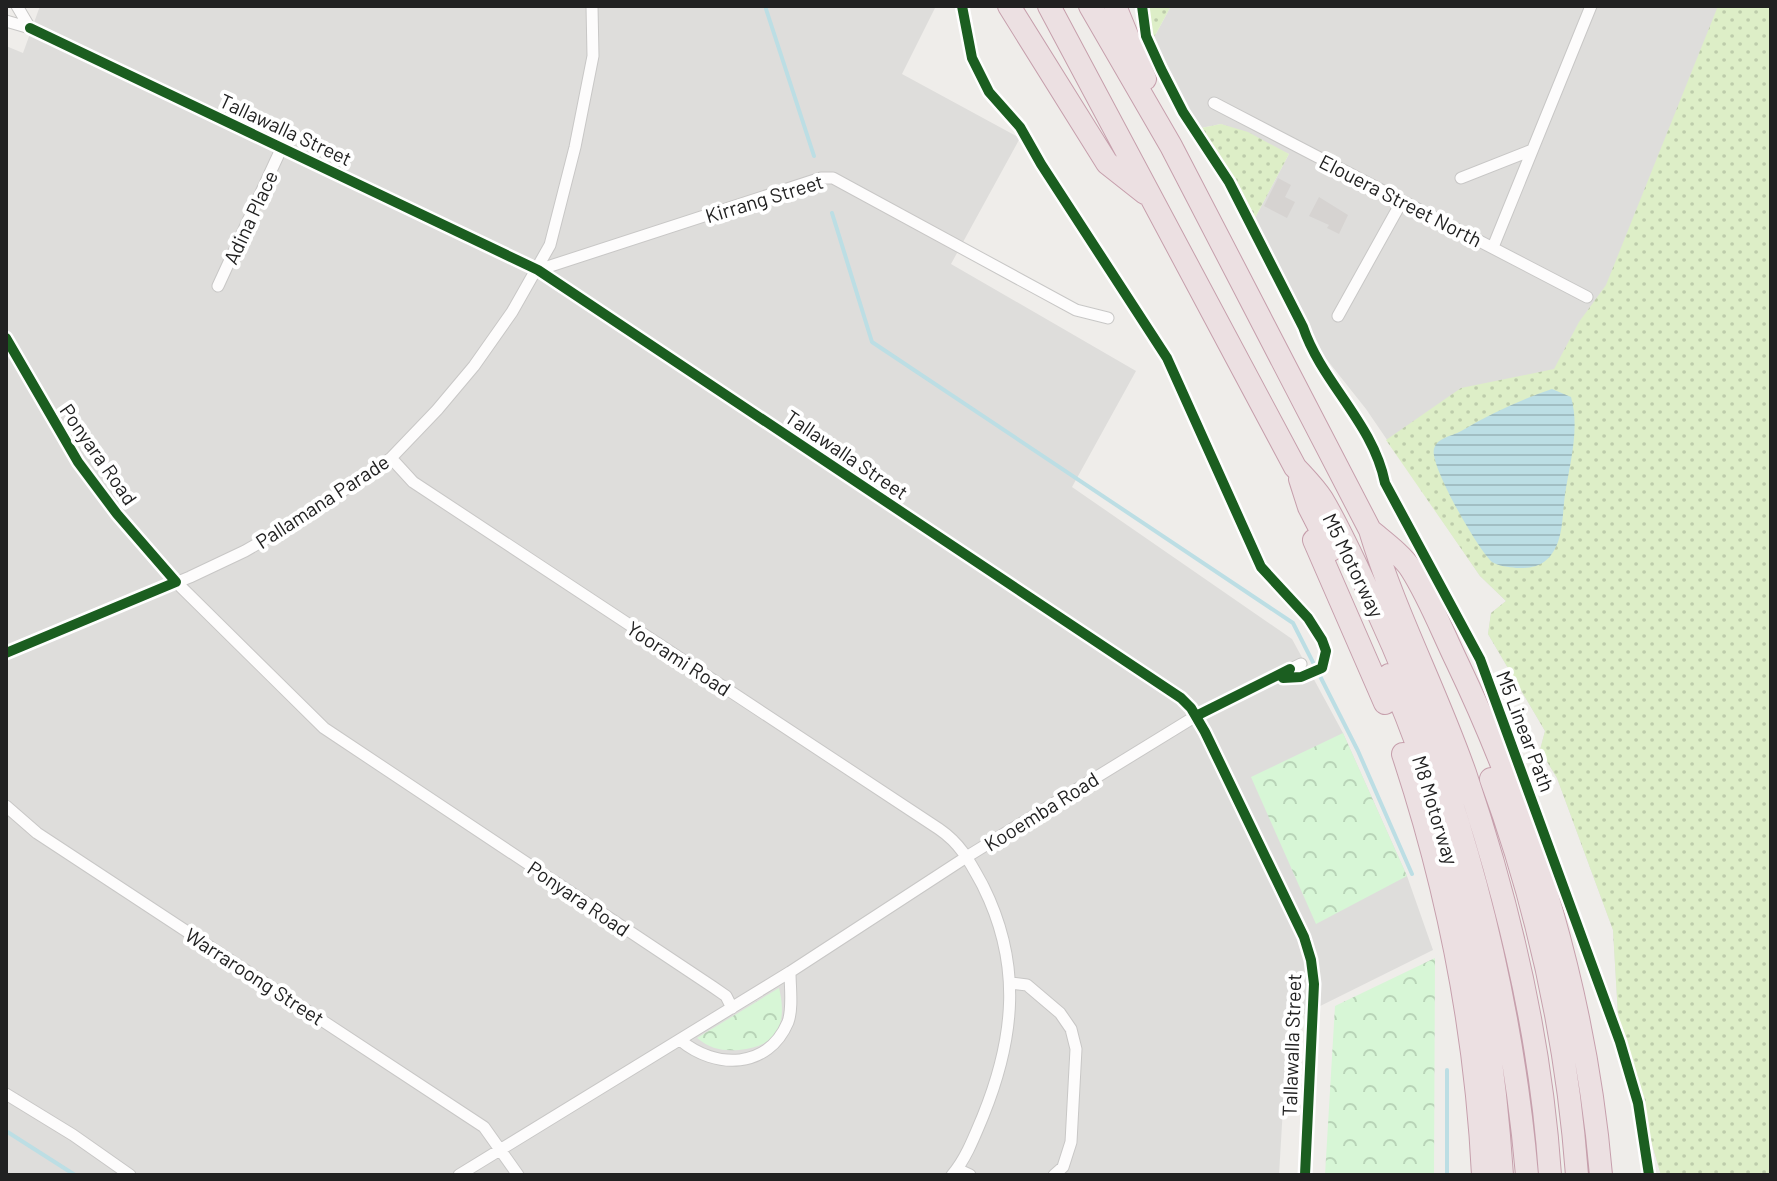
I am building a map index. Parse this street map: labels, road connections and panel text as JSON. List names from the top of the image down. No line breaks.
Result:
{"streets":{"highway":["M5 Motorway","M8 Motorway"],"street":["Tallawalla Street","Kirrang Street","Elouera Street North","Adina Place","Ponyara Road","Pallamana Parade","Yoorami Road","Kooemba Road","Warraroong Street"],"cycle path":["M5 Linear Path"]},"crossings":[["Tallawalla Street","Kirrang Street"],["Tallawalla Street","Adina Place"],["Tallawalla Street","Pallamana Parade"],["Tallawalla Street","Kooemba Road"],["Kirrang Street","Pallamana Parade"],["Ponyara Road","Pallamana Parade"],["Ponyara Road","Kooemba Road"],["Pallamana Parade","Yoorami Road"],["M5 Motorway","M8 Motorway"],["Yoorami Road","Kooemba Road"],["Kooemba Road","Warraroong Street"]]}
